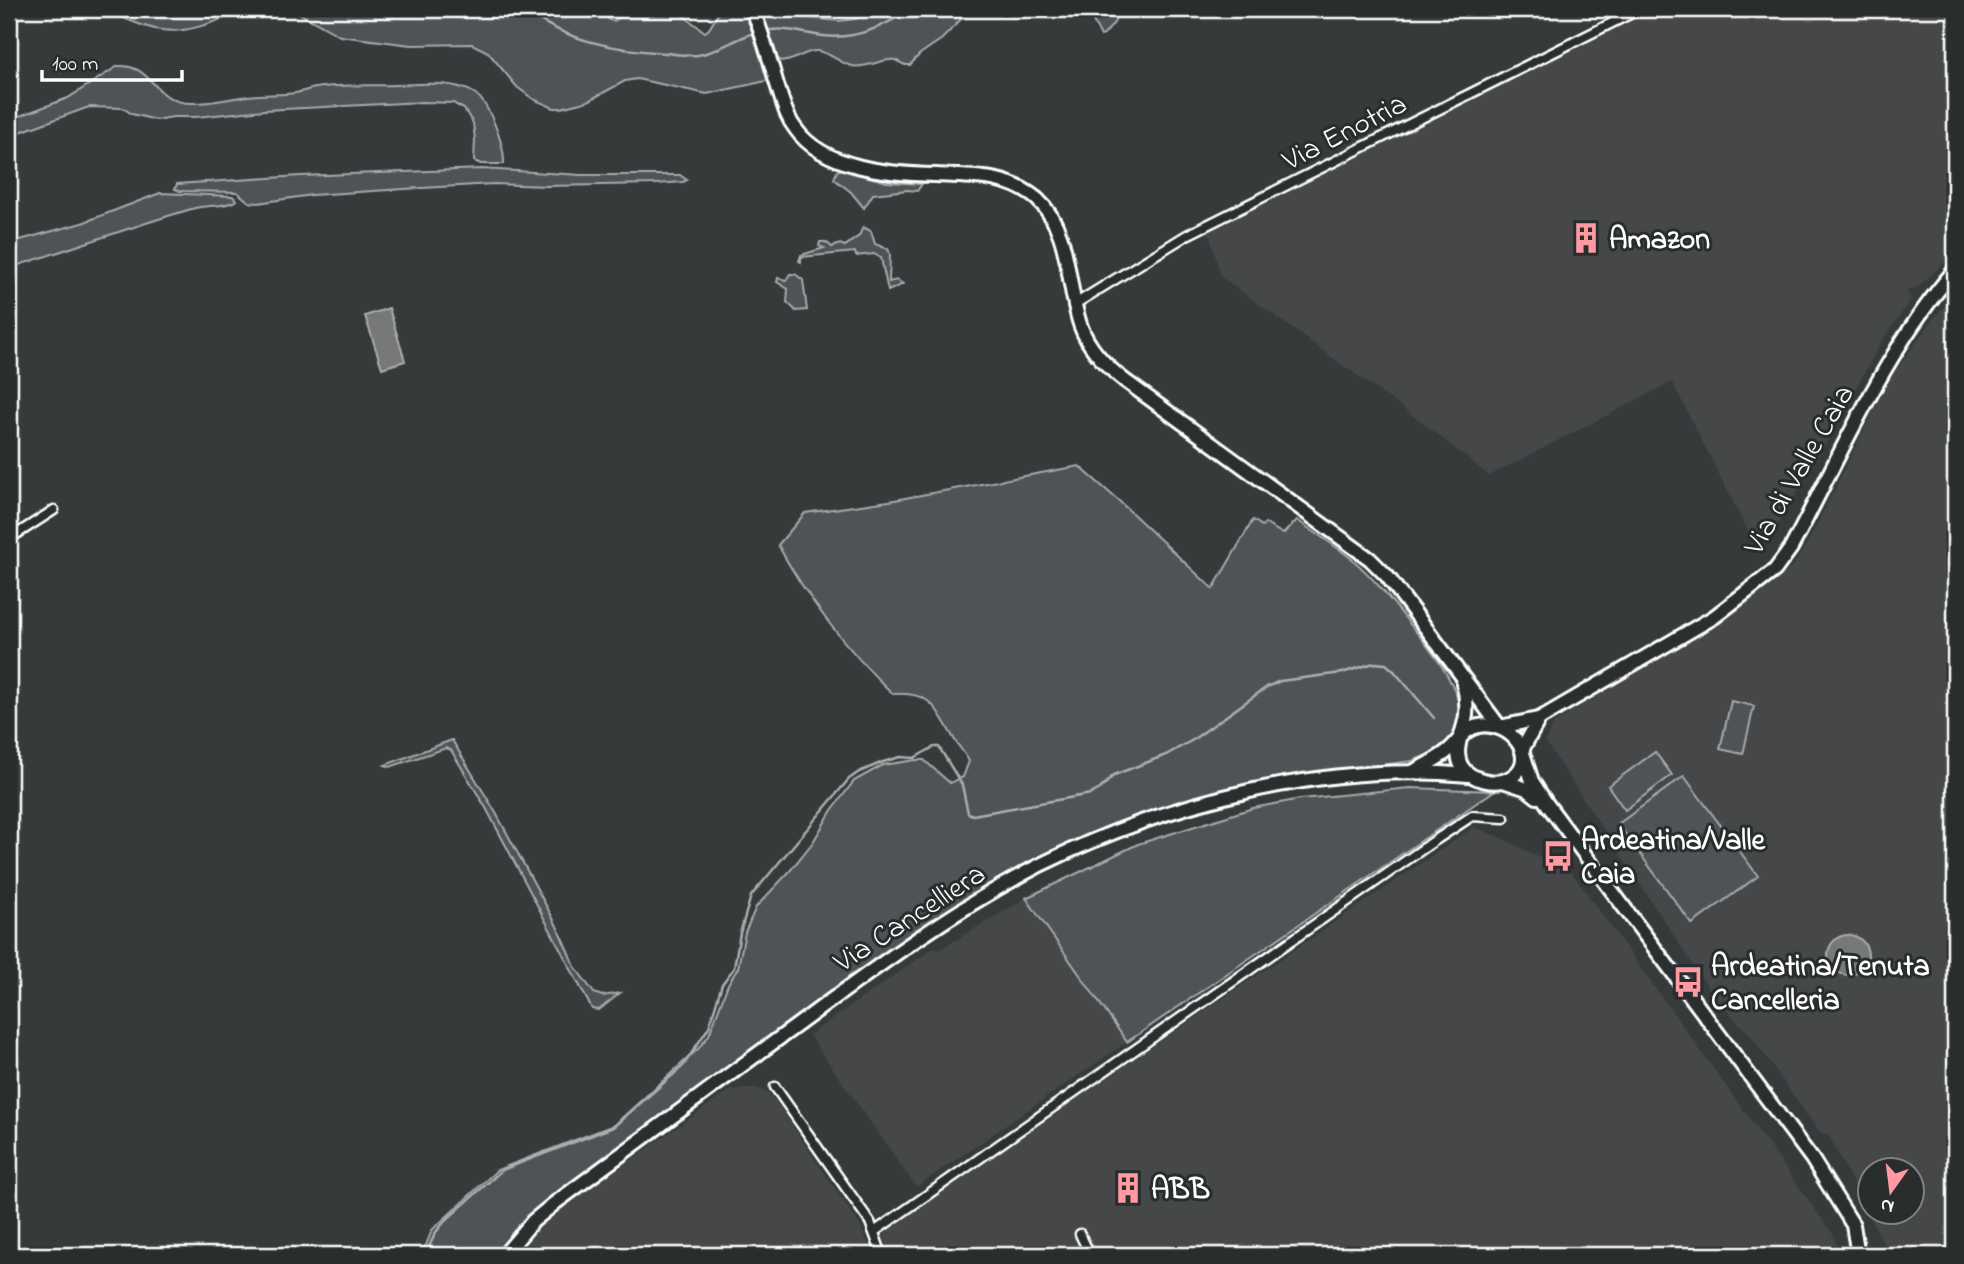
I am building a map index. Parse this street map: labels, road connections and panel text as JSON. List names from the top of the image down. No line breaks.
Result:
{"streets":{"main road":["Via di Valle Caia","Via Cancelliera"],"street":["Via Enotria"]},"crossings":[["Via di Valle Caia","Via Cancelliera"]],"places":{"building":["Amazon","ABB"],"bus stop":["Ardeatina/Valle Caia","Ardeatina/Tenuta Cancelleria"]},"scale_bar":"100 m","north":"bottom"}
